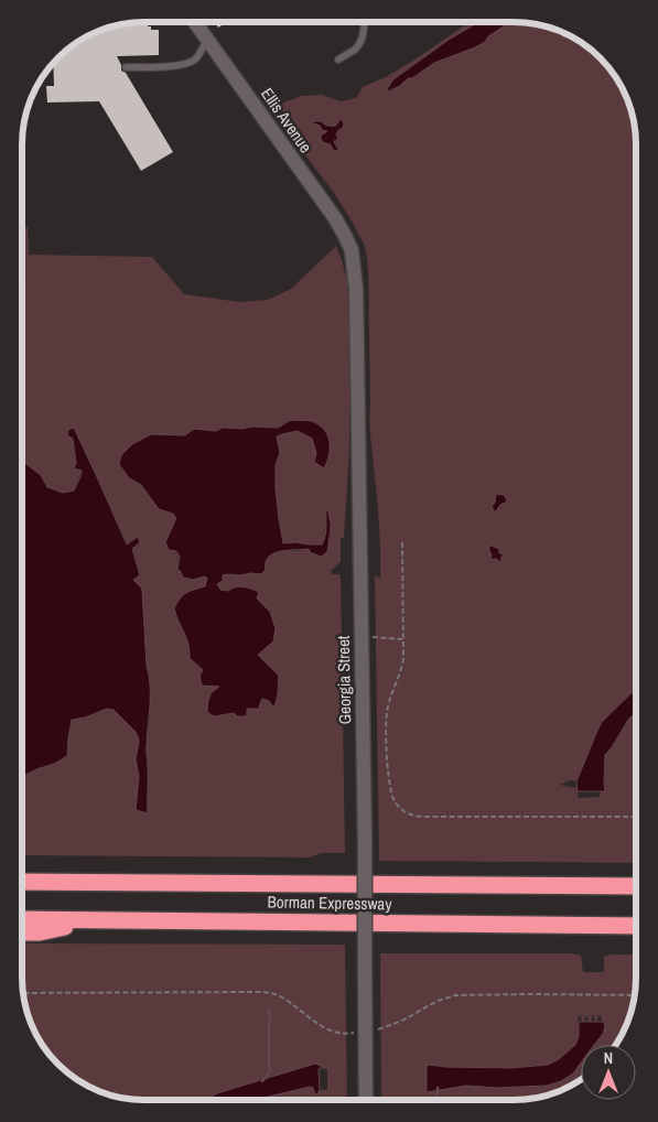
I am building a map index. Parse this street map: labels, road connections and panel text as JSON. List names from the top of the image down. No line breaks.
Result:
{"streets":{"highway":["Borman Expressway"],"street":["Ellis Avenue","Georgia Street"]},"crossings":[["Ellis Avenue","Georgia Street"]],"north":"top"}
